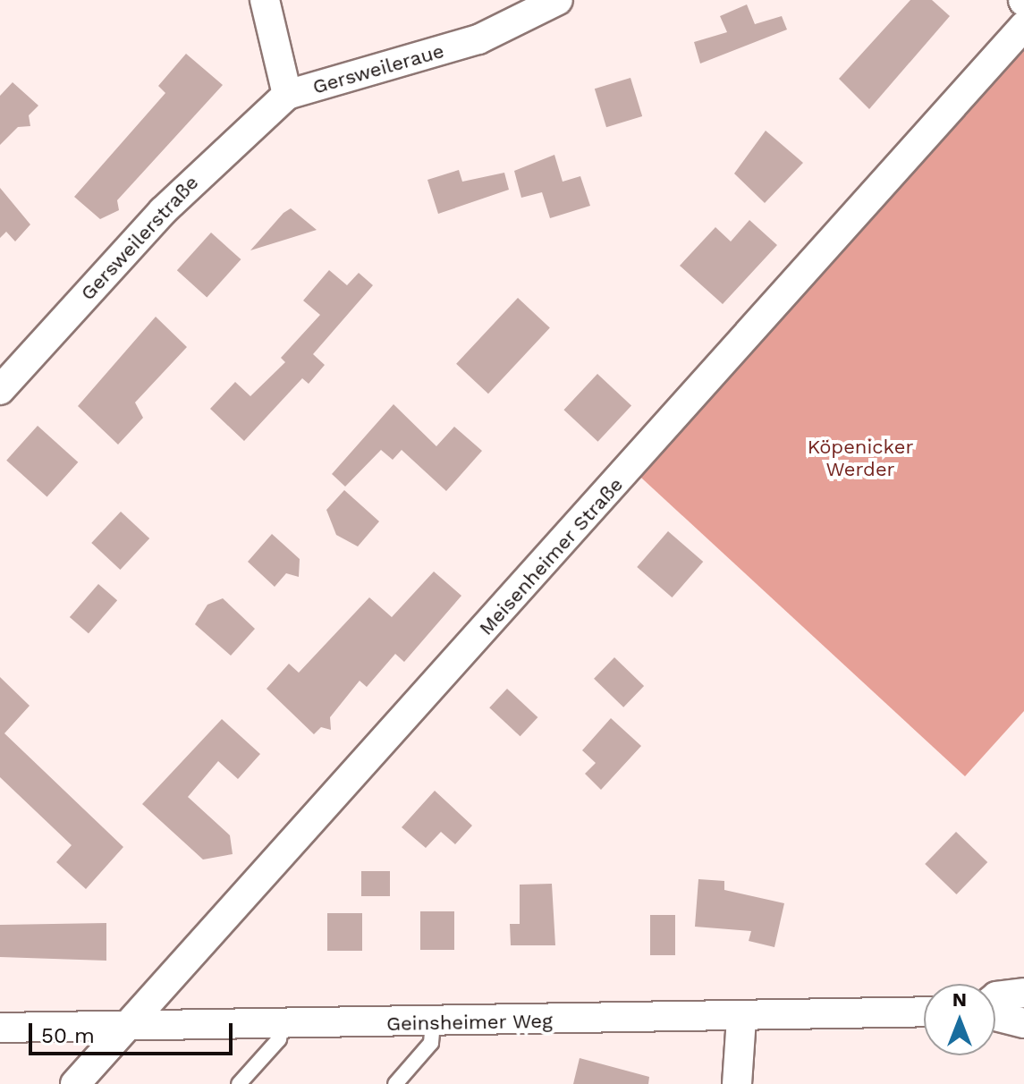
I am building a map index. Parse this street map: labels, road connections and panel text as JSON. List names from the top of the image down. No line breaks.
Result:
{"streets":{"street":["Gersweileraue","Gersweilerstraße","Meisenheimer Straße","Geinsheimer Weg"]},"crossings":[["Gersweileraue","Gersweilerstraße"],["Meisenheimer Straße","Geinsheimer Weg"]],"parks":["Köpenicker Werder"],"scale_bar":"50 m","north":"top"}
